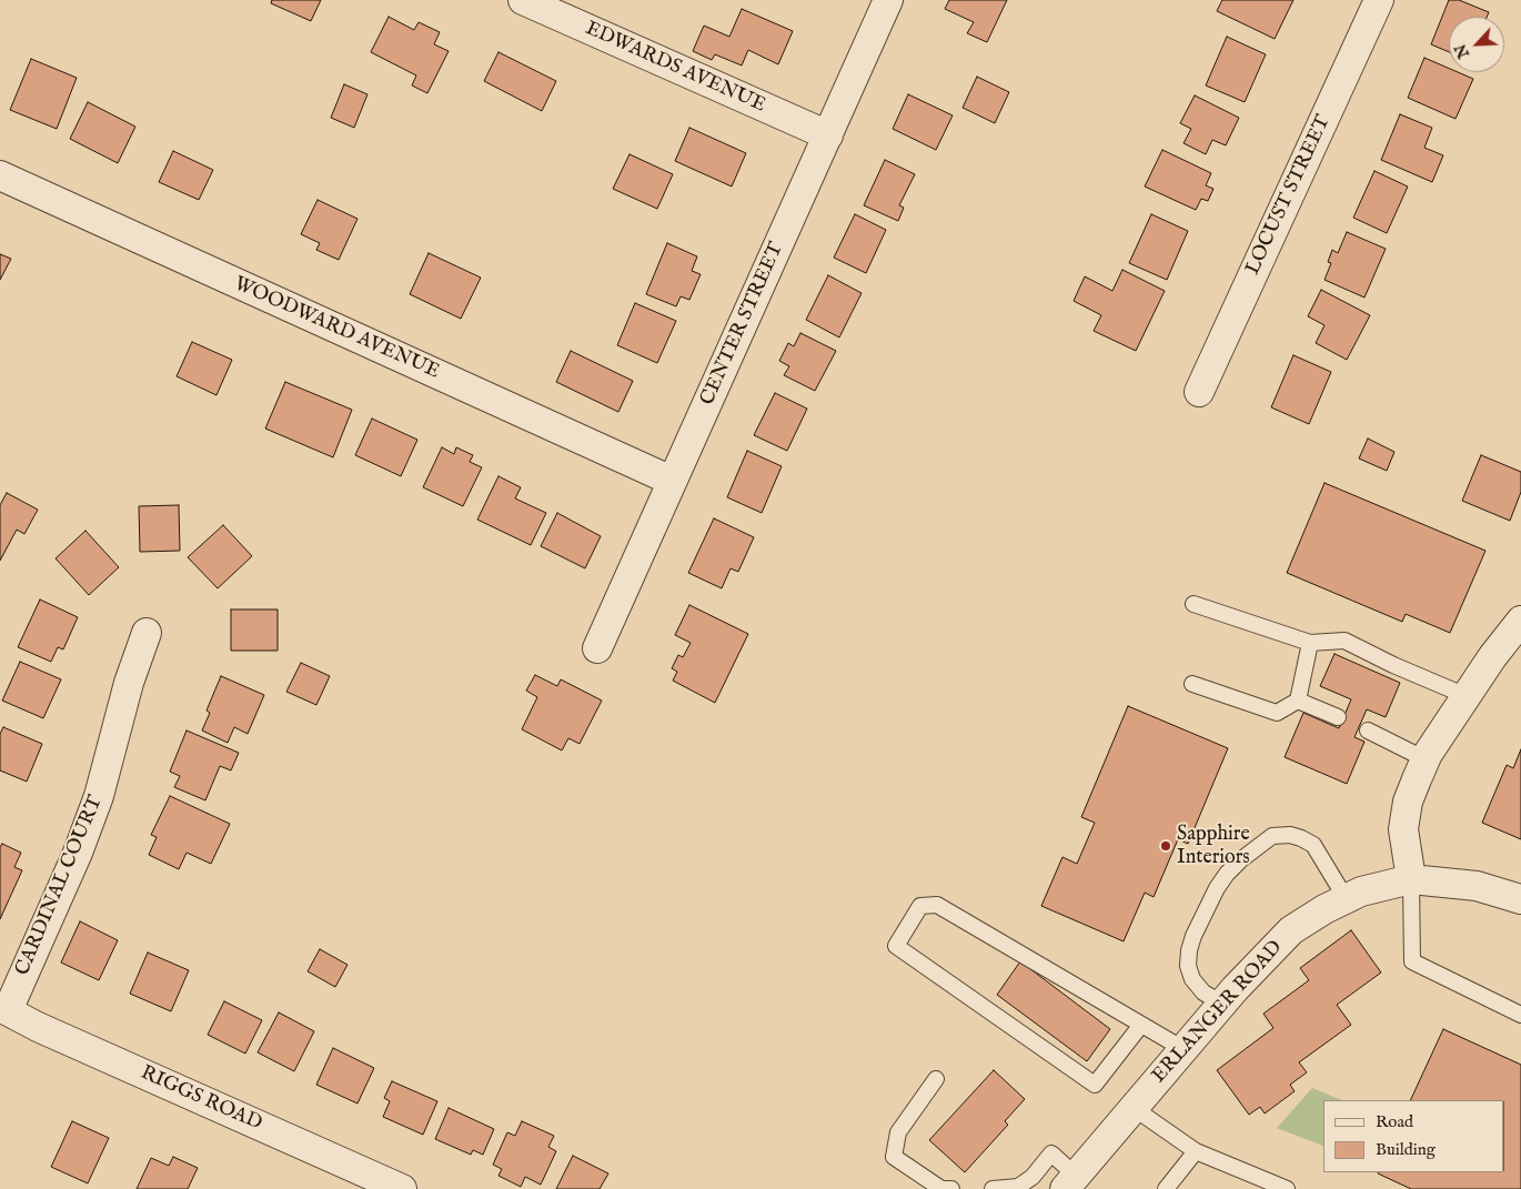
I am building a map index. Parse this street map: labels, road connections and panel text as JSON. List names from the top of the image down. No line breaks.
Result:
{"streets":{"street":["EDWARDS AVENUE","LOCUST STREET","CENTER STREET","WOODWARD AVENUE","CARDINAL COURT","ERLANGER ROAD","RIGGS ROAD"]},"crossings":[["EDWARDS AVENUE","CENTER STREET"],["CENTER STREET","WOODWARD AVENUE"],["CARDINAL COURT","RIGGS ROAD"]],"places":["Sapphire Interiors"],"legend":["Road","Building"],"north":"bottom left"}
